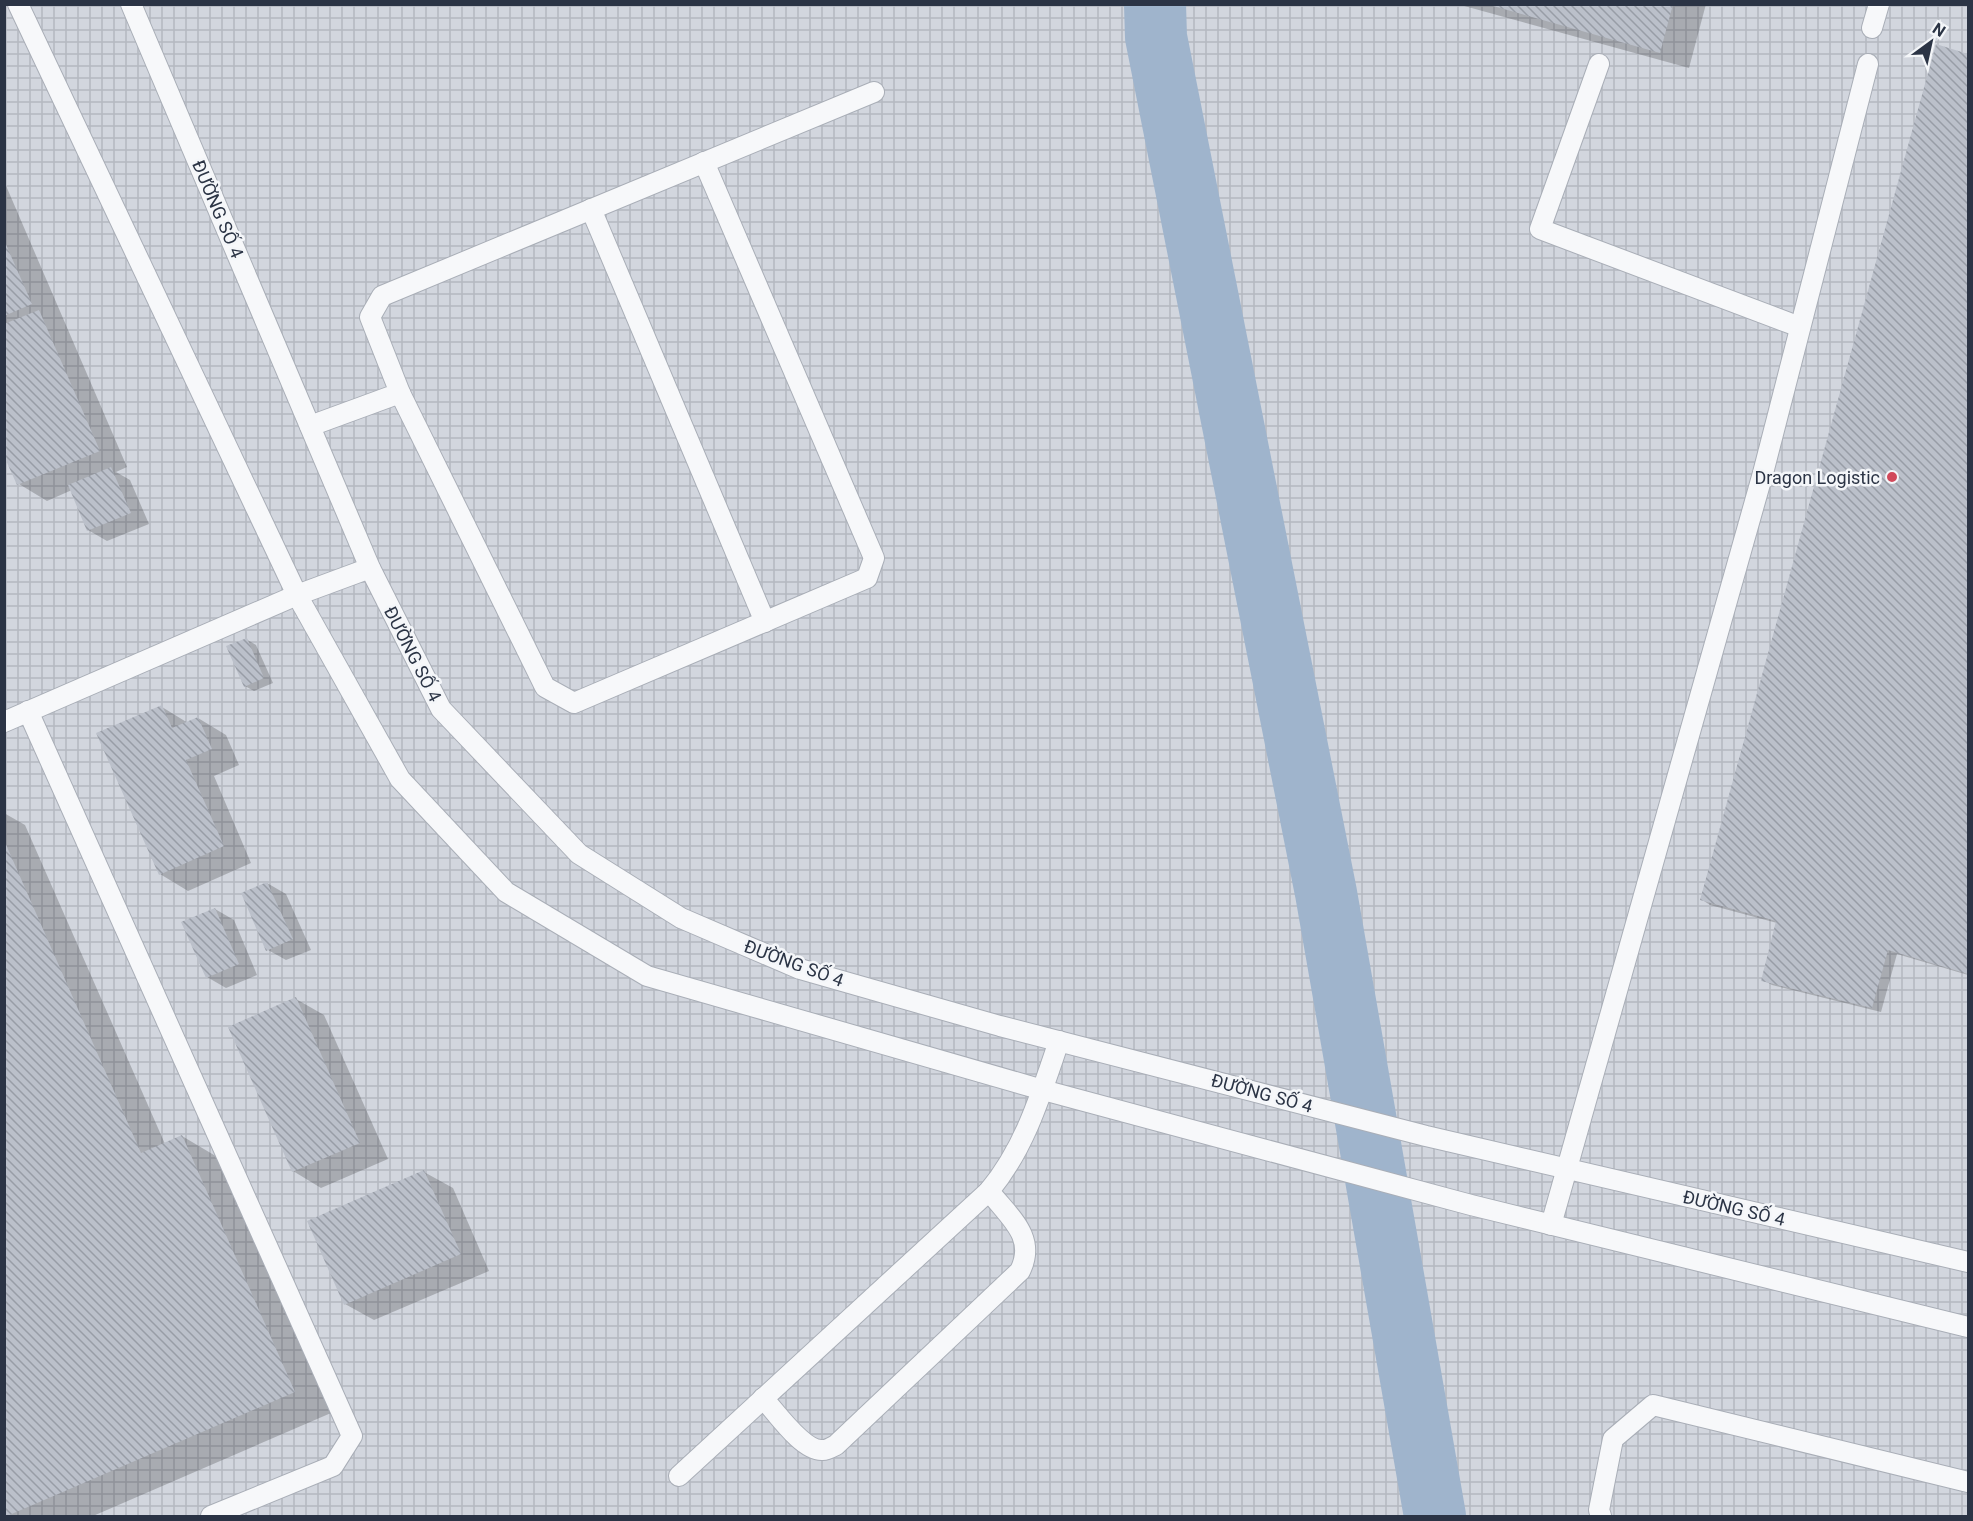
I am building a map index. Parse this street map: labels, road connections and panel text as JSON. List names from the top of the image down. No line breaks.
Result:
{"streets":{"lane":["ĐƯỜNG SỐ 4"]},"places":["Dragon Logistic"],"north":"top right"}
